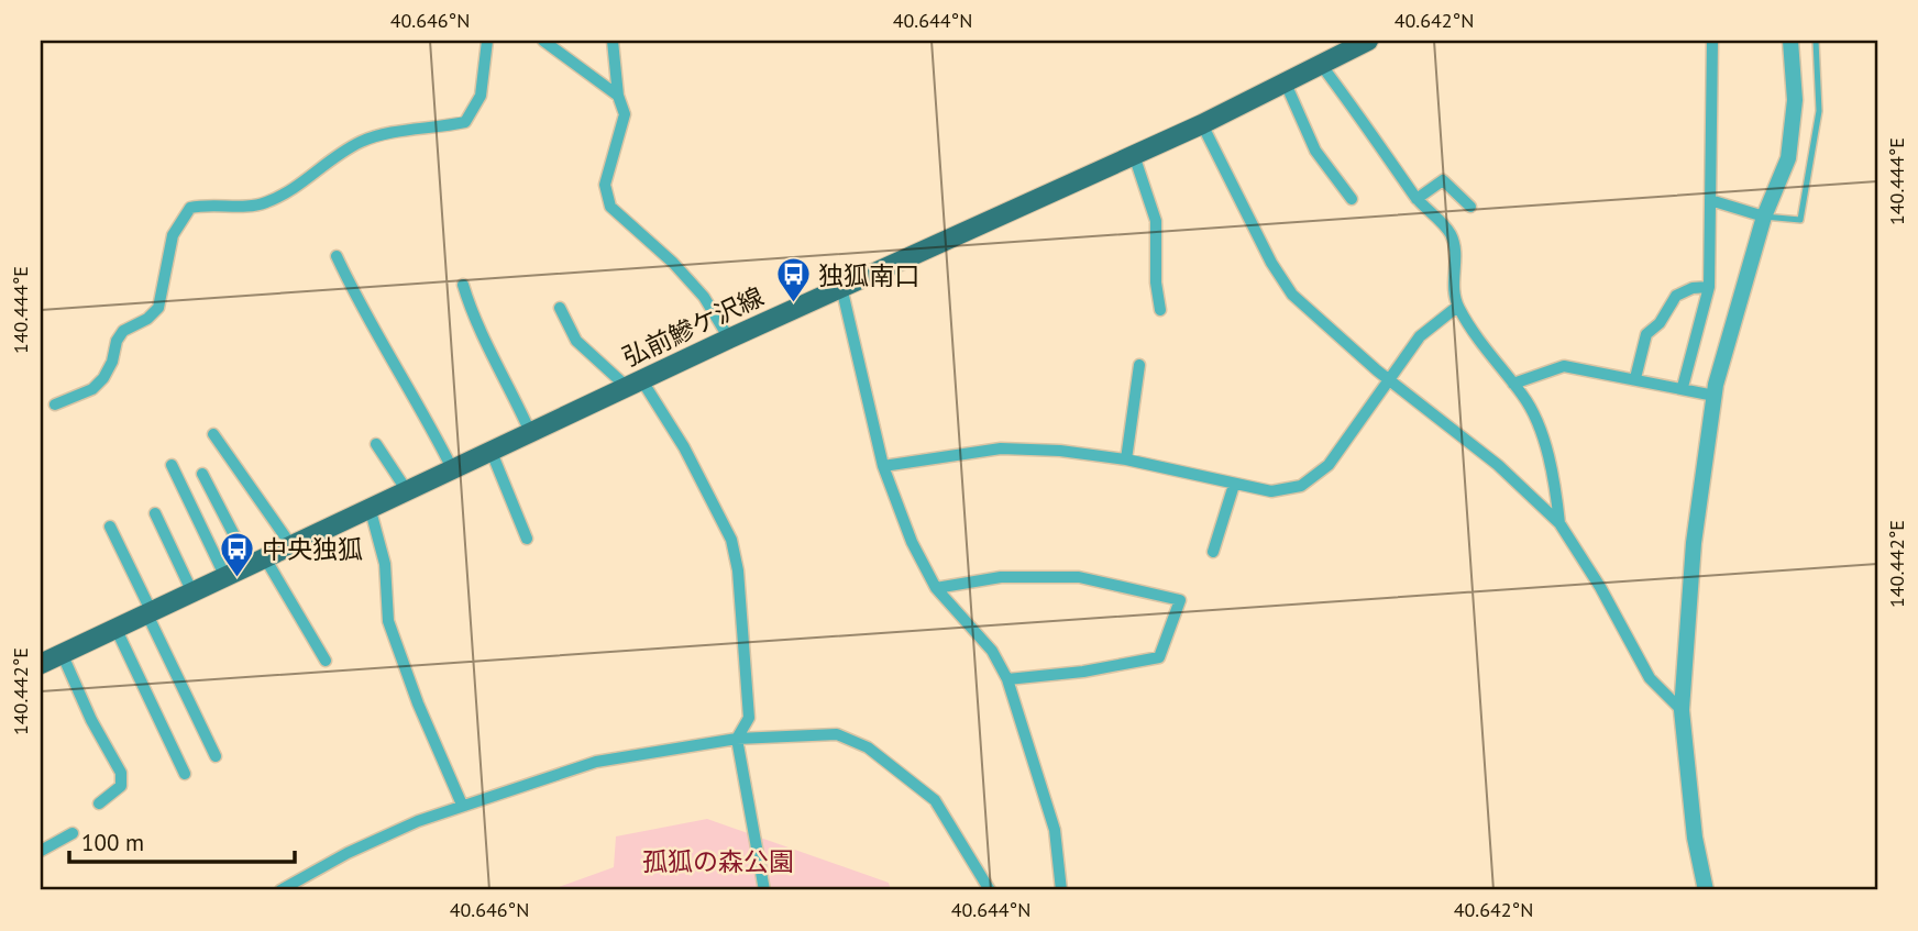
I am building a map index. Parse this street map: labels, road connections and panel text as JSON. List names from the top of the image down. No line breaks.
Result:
{"streets":{"main road":["弘前鰺ケ沢線"]},"parks":["孤狐の森公園"],"places":{"bus stop":["独狐南口","中央独狐"]},"scale_bar":"100 m","coordinates":["40.646°N","40.644°N","40.642°N","140.444°E","140.442°E"]}
